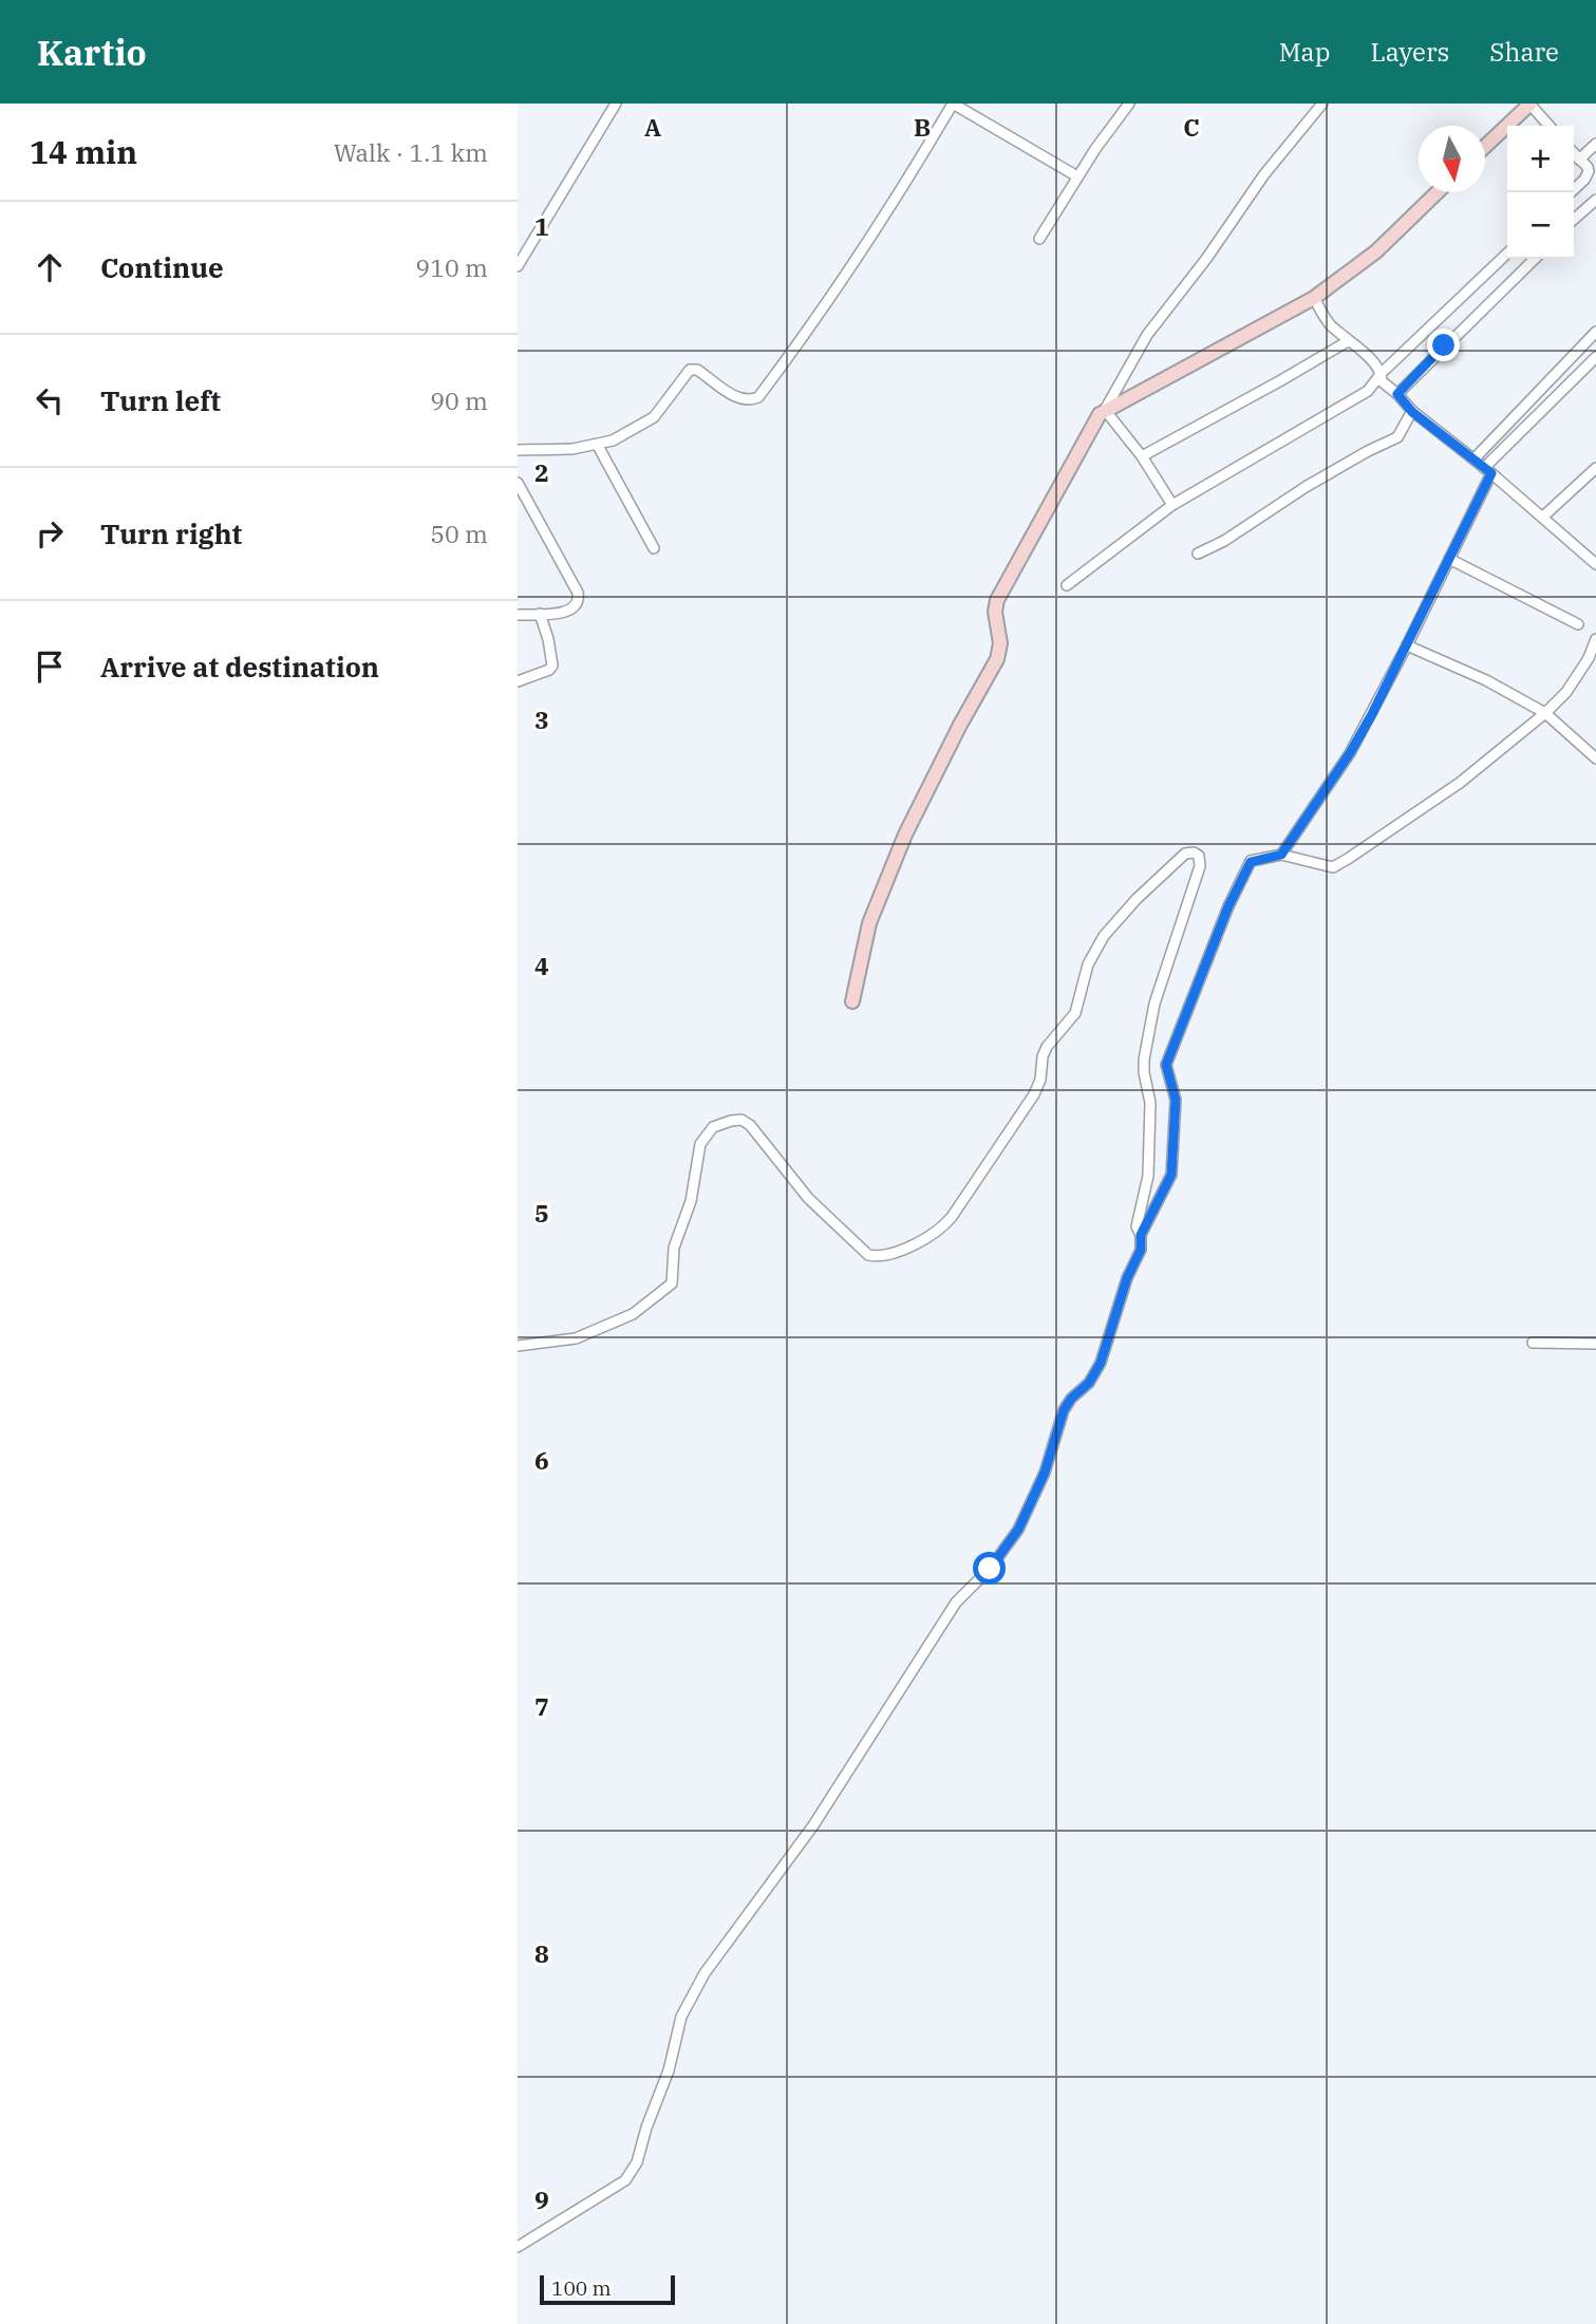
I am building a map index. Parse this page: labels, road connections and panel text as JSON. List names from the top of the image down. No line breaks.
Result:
{"scale_bar":"100 m","north":"bottom","page":{"header":"Kartio","nav":["Map","Layers","Share"],"heading":["14 min","Walk · 1.1 km"],"map_buttons":["+","−"],"list":[["Continue","910 m"],["Turn left","90 m"],["Turn right","50 m"],"Arrive at destination"],"scale":"100 m"},"grid":{"columns":["A","B","C"],"rows":["1","2","3","4","5","6","7","8","9"]}}
